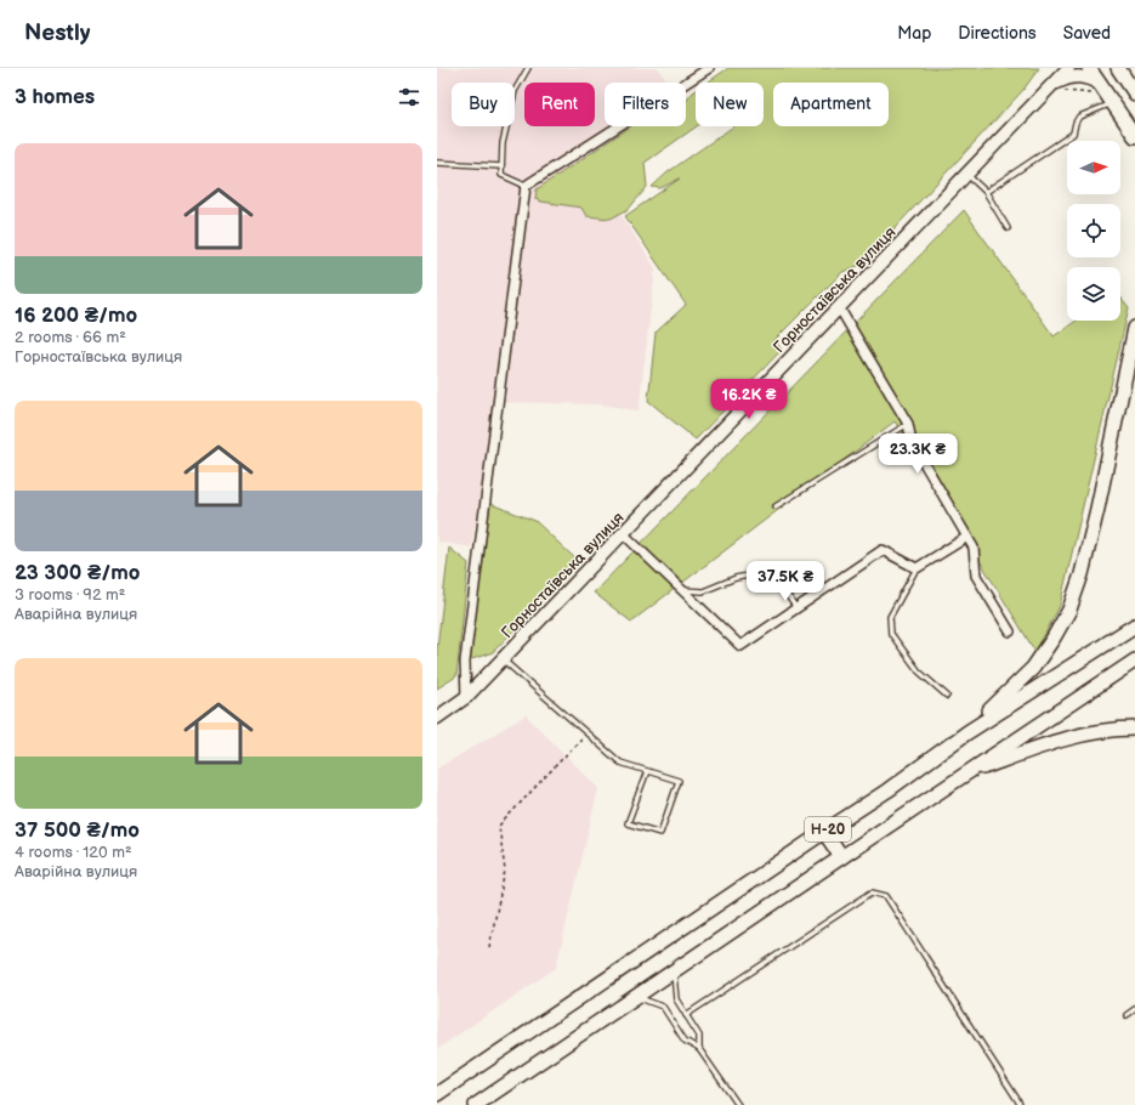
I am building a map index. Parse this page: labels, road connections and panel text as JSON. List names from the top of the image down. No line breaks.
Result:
{"streets":{"main road":["Горностаївська вулиця","Н-20"]},"north":"right","page":{"header":"Nestly","nav":["Map","Directions","Saved"],"heading":"3 homes","chip":["Buy","Rent","Filters","New","Apartment"],"list":[{"name":"16 200 ₴/mo","note":"2 rooms · 66 m² · Горностаївська вулиця"},{"name":"23 300 ₴/mo","note":"3 rooms · 92 m² · Аварійна вулиця"},{"name":"37 500 ₴/mo","note":"4 rooms · 120 m² · Аварійна вулиця"}],"price":["16.2K ₴","23.3K ₴","37.5K ₴"]}}
